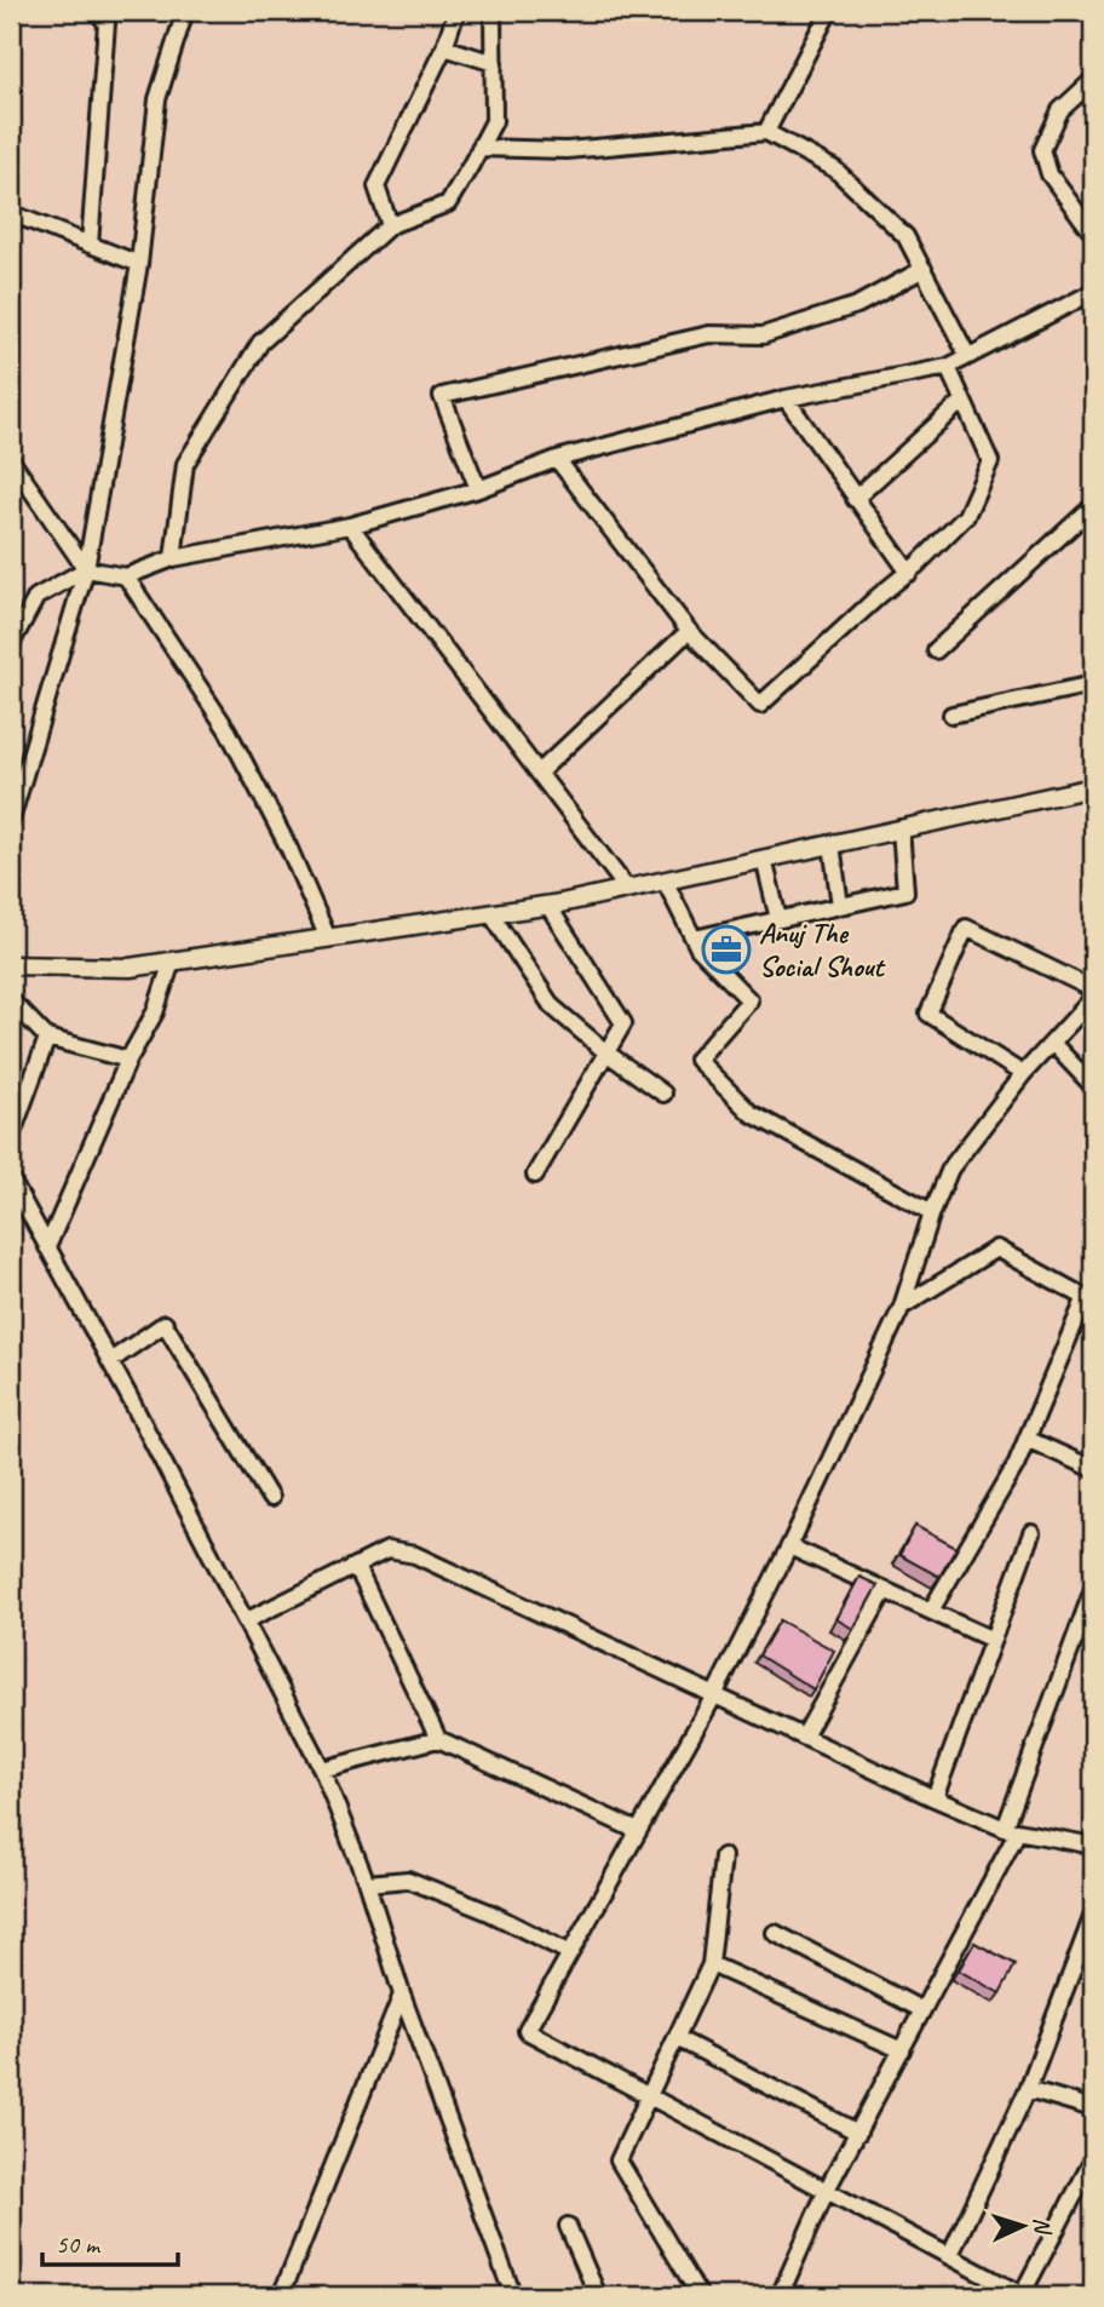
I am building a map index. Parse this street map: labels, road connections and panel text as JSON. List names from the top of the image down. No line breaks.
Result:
{"places":{"office":["Anuj The Social Shout"]},"scale_bar":"50 m","north":"right"}
